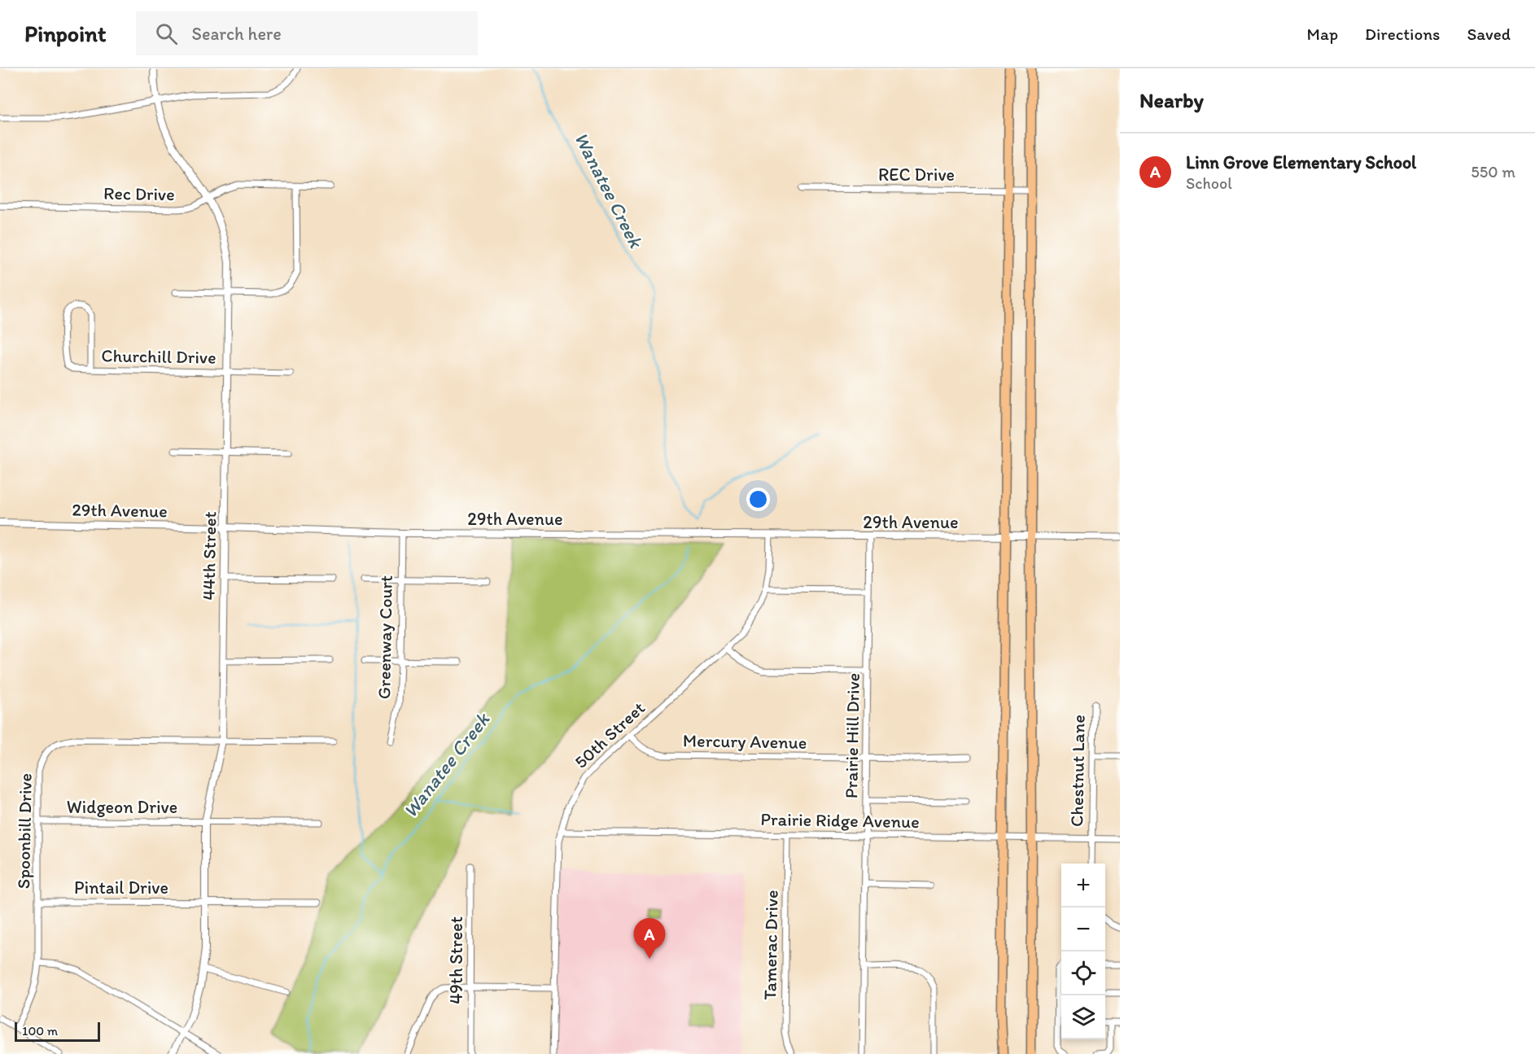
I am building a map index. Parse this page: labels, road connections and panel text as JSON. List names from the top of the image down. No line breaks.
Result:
{"streets":{"street":["REC Drive","Rec Drive","Churchill Drive","29th Avenue","44th Street","Greenway Court","50th Street","Prairie Hill Drive","Mercury Avenue","Chestnut Lane","Widgeon Drive","Prairie Ridge Avenue","Spoonbill Drive","Pintail Drive","Tamerac Drive","49th Street"]},"crossings":[["Rec Drive","44th Street"],["Churchill Drive","44th Street"],["29th Avenue","44th Street"],["29th Avenue","Greenway Court"],["29th Avenue","50th Street"],["29th Avenue","Prairie Hill Drive"],["44th Street","Widgeon Drive"],["44th Street","Spoonbill Drive"],["44th Street","Pintail Drive"],["50th Street","Mercury Avenue"],["50th Street","Prairie Ridge Avenue"],["Prairie Hill Drive","Mercury Avenue"],["Prairie Hill Drive","Prairie Ridge Avenue"],["Chestnut Lane","Prairie Ridge Avenue"],["Widgeon Drive","Spoonbill Drive"],["Prairie Ridge Avenue","Tamerac Drive"],["Spoonbill Drive","Pintail Drive"]],"water":["Wanatee Creek"],"scale_bar":"100 m","page":{"header":"Pinpoint","search":"Search here","nav":["Map","Directions","Saved"],"heading":"Nearby","list":[{"mark":"A","name":"Linn Grove Elementary School","note":"School","value":"550 m"}],"map_buttons":["+","−"],"pins":"A","scale":"100 m"}}
